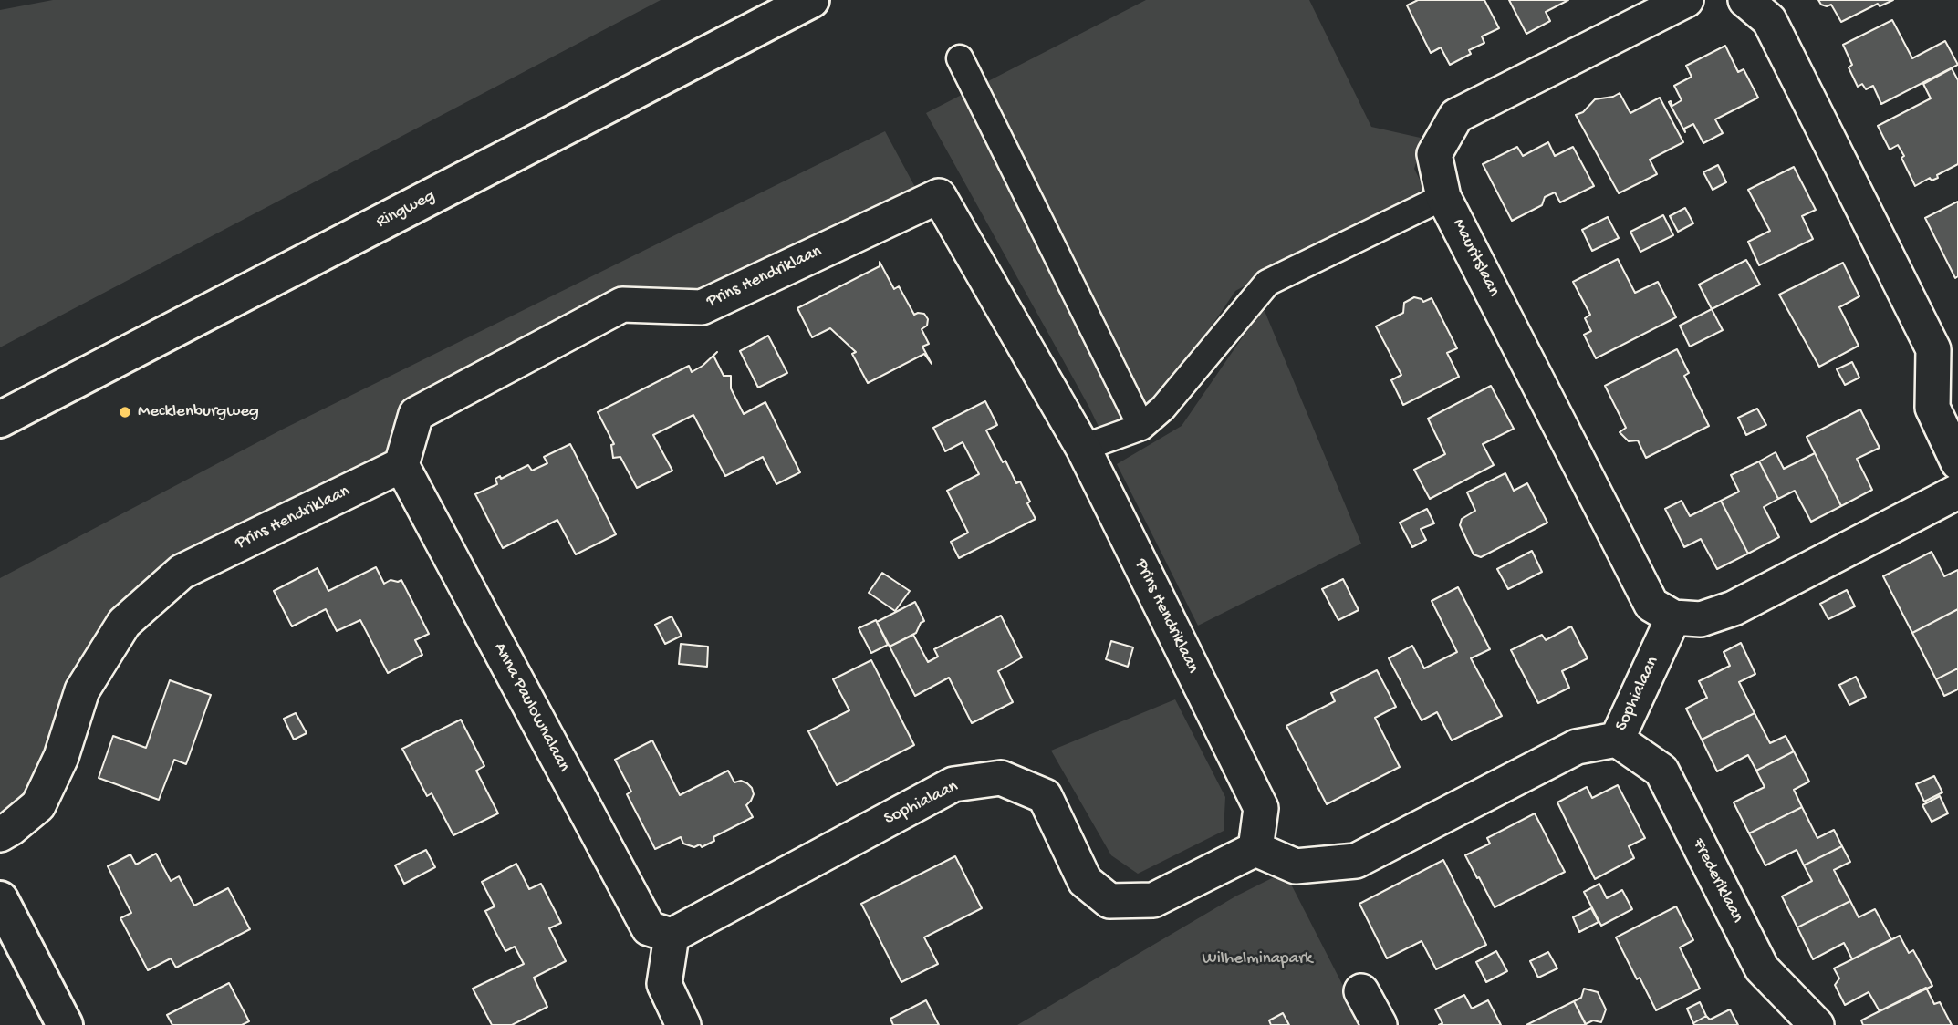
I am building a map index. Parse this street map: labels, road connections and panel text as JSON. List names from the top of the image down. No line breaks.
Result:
{"streets":{"main road":["Ringweg"],"street":["Mauritslaan","Prins Hendriklaan","Sophialaan","Anna Paulownalaan","Frederiklaan"]},"crossings":[["Mauritslaan","Sophialaan"],["Prins Hendriklaan","Sophialaan"],["Prins Hendriklaan","Anna Paulownalaan"],["Sophialaan","Anna Paulownalaan"],["Sophialaan","Frederiklaan"]],"parks":["Wilhelminapark"],"places":["Mecklenburgweg"]}
